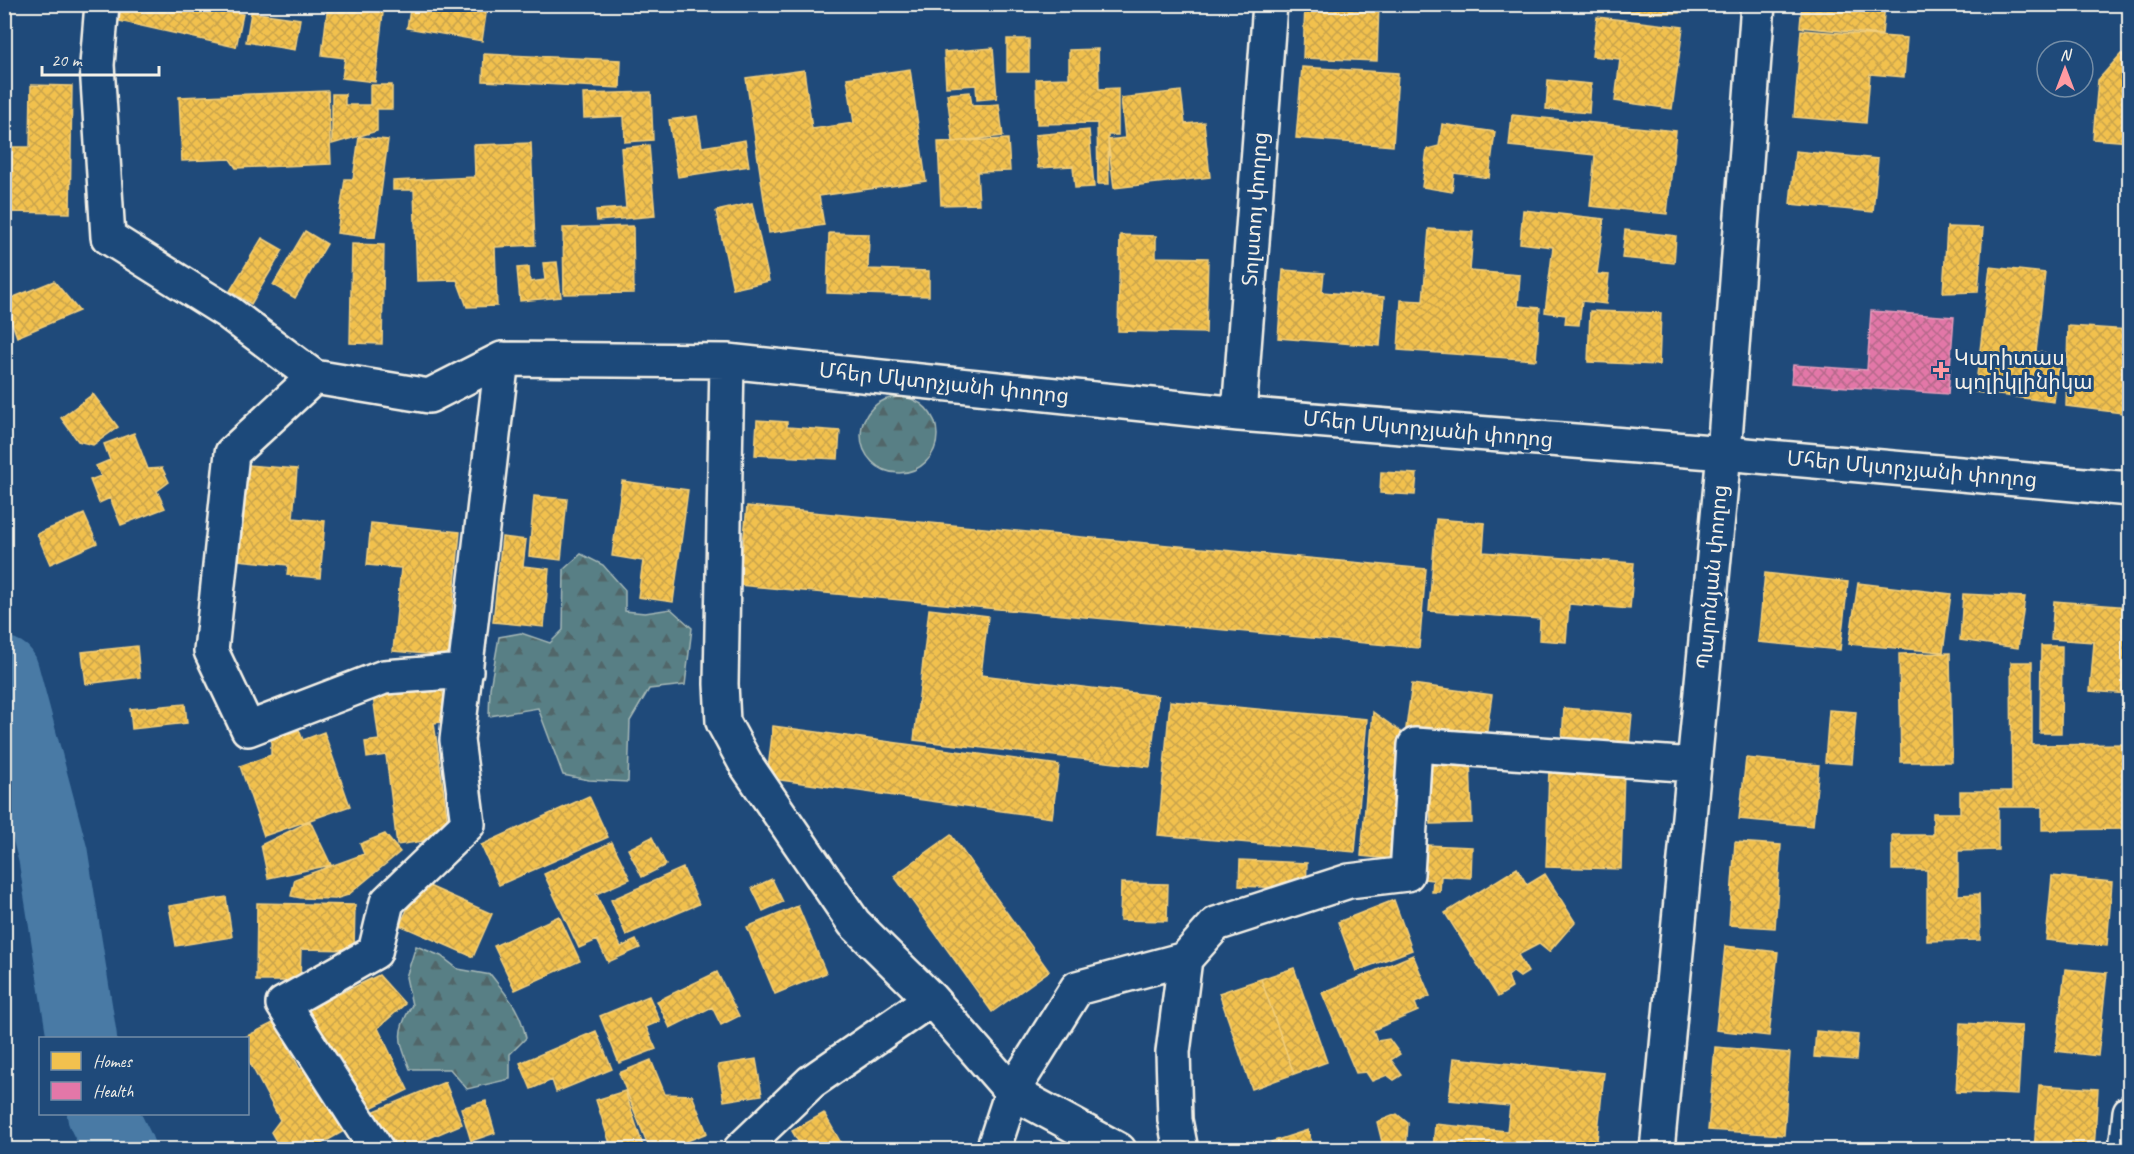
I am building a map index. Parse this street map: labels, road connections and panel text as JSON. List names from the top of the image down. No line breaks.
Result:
{"streets":{"street":["Տոլստոյ փողոց","Մհեր Մկտրչյանի փողոց","Պարոնյան փողոց"]},"crossings":[["Տոլստոյ փողոց","Մհեր Մկտրչյանի փողոց"],["Մհեր Մկտրչյանի փողոց","Պարոնյան փողոց"]],"places":{"health":["Կարիտաս պոլիկլինիկա"]},"legend":["Homes","Health"],"scale_bar":"20 m","north":"top"}
